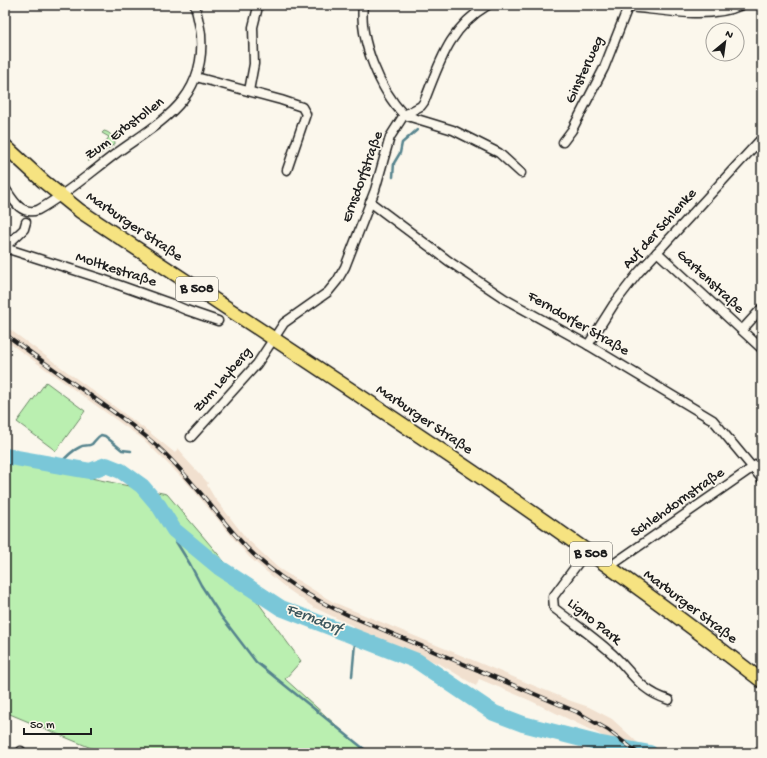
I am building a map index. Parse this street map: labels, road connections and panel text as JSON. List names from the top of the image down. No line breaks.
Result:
{"streets":{"main road":["Marburger Straße","B 508"],"street":["Ginsterweg","Zum Erbstollen","Ernsdorfstraße","Auf der Schlenke","Moltkestraße","Gartenstraße","Ferndorfer Straße","Zum Leyberg","Schlehdornstraße","Ligno Park"]},"crossings":[["Zum Erbstollen","Marburger Straße"],["Ernsdorfstraße","Marburger Straße"],["Ernsdorfstraße","Ferndorfer Straße"],["Ernsdorfstraße","Zum Leyberg"],["Marburger Straße","Zum Leyberg"],["Marburger Straße","Schlehdornstraße"],["Marburger Straße","Ligno Park"],["Auf der Schlenke","Gartenstraße"],["Auf der Schlenke","Ferndorfer Straße"],["Ferndorfer Straße","Schlehdornstraße"]],"water":["Ferndorf"],"scale_bar":"50 m","north":"top right"}
